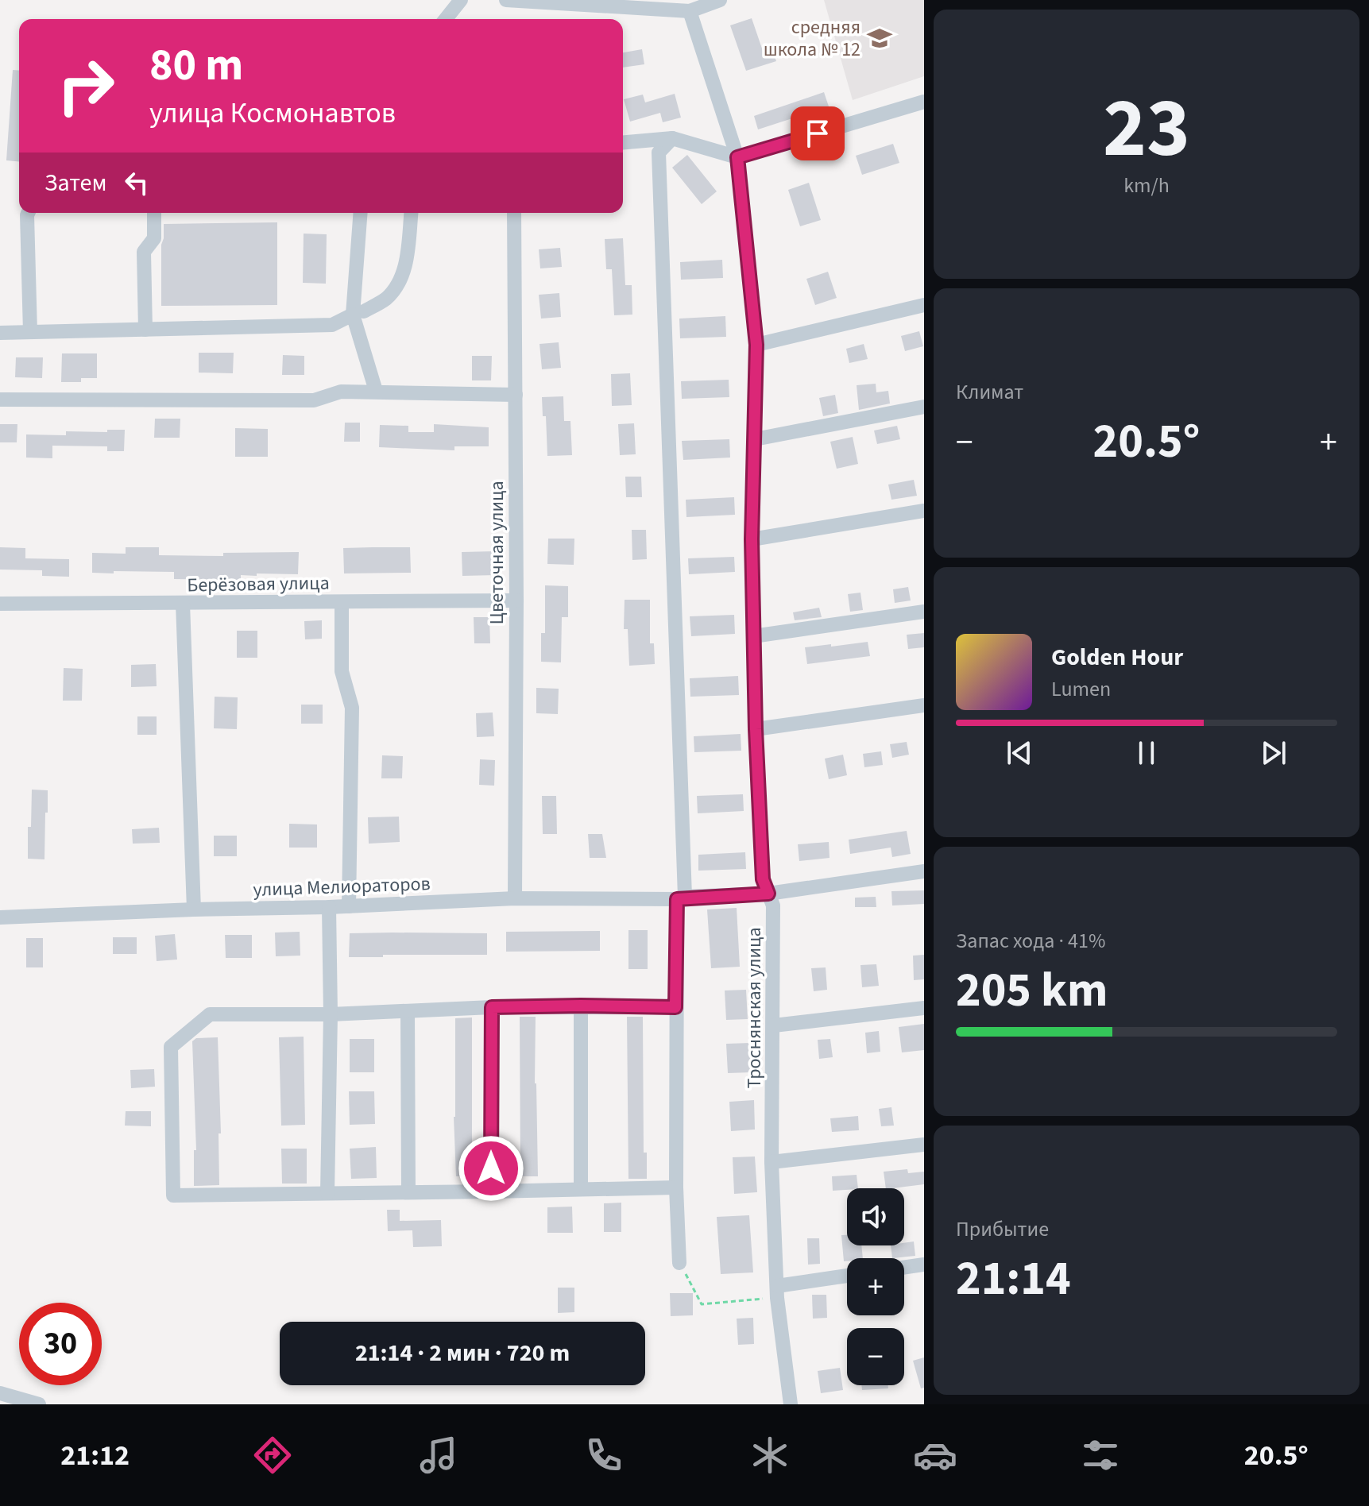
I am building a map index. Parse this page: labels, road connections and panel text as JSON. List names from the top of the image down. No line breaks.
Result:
{"streets":{"street":["Цветочная улица","Берёзовая улица","улица Мелиораторов","Троснянская улица"]},"crossings":[["Цветочная улица","Берёзовая улица"],["Цветочная улица","улица Мелиораторов"],["улица Мелиораторов","Троснянская улица"]],"places":{"school or university":["средняя школа № 12"]},"page":{"tile":[["23","km/h"],"Климат",["Запас хода · 41%","205 km"],["Прибытие","21:14"]],"turn":["80 m","улица Космонавтов"],"then":"Затем","heat":["−","20.5°","+"],"song":["Golden Hour","Lumen"],"map_buttons":["+","−"],"limit":"30","trip":"21:14 · 2 мин · 720 m","tabs":["21:12","20.5°"]}}
